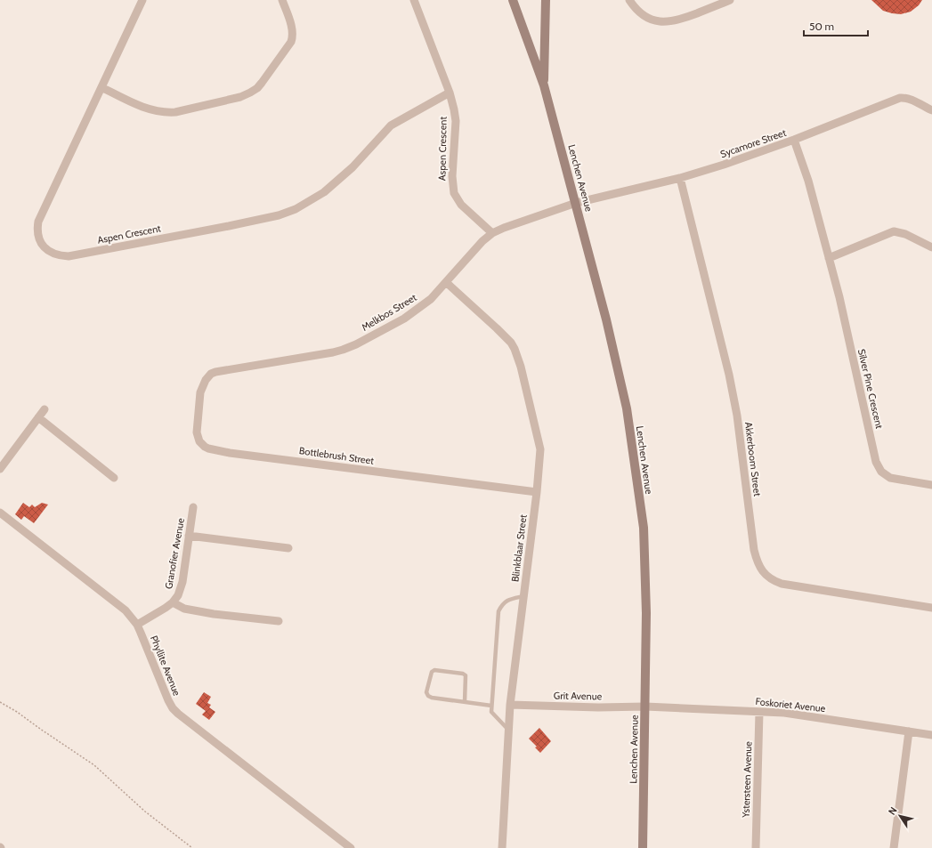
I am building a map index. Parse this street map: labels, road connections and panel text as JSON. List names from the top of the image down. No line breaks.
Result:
{"streets":{"main road":["Lenchen Avenue"],"street":["Sycamore Street","Aspen Crescent","Melkbos Street","Silver Pine Crescent","Bottlebrush Street","Akkerboom Street","Blinkblaar Street","Granofier Avenue","Phyllite Avenue","Grit Avenue","Foskoriet Avenue","Ystersteen Avenue"]},"crossings":[["Sycamore Street","Lenchen Avenue"],["Sycamore Street","Melkbos Street"],["Sycamore Street","Silver Pine Crescent"],["Sycamore Street","Akkerboom Street"],["Aspen Crescent","Melkbos Street"],["Lenchen Avenue","Melkbos Street"],["Lenchen Avenue","Grit Avenue"],["Lenchen Avenue","Foskoriet Avenue"],["Melkbos Street","Bottlebrush Street"],["Melkbos Street","Blinkblaar Street"],["Bottlebrush Street","Blinkblaar Street"],["Blinkblaar Street","Grit Avenue"],["Granofier Avenue","Phyllite Avenue"],["Grit Avenue","Foskoriet Avenue"],["Foskoriet Avenue","Ystersteen Avenue"]],"scale_bar":"50 m","north":"top left"}
